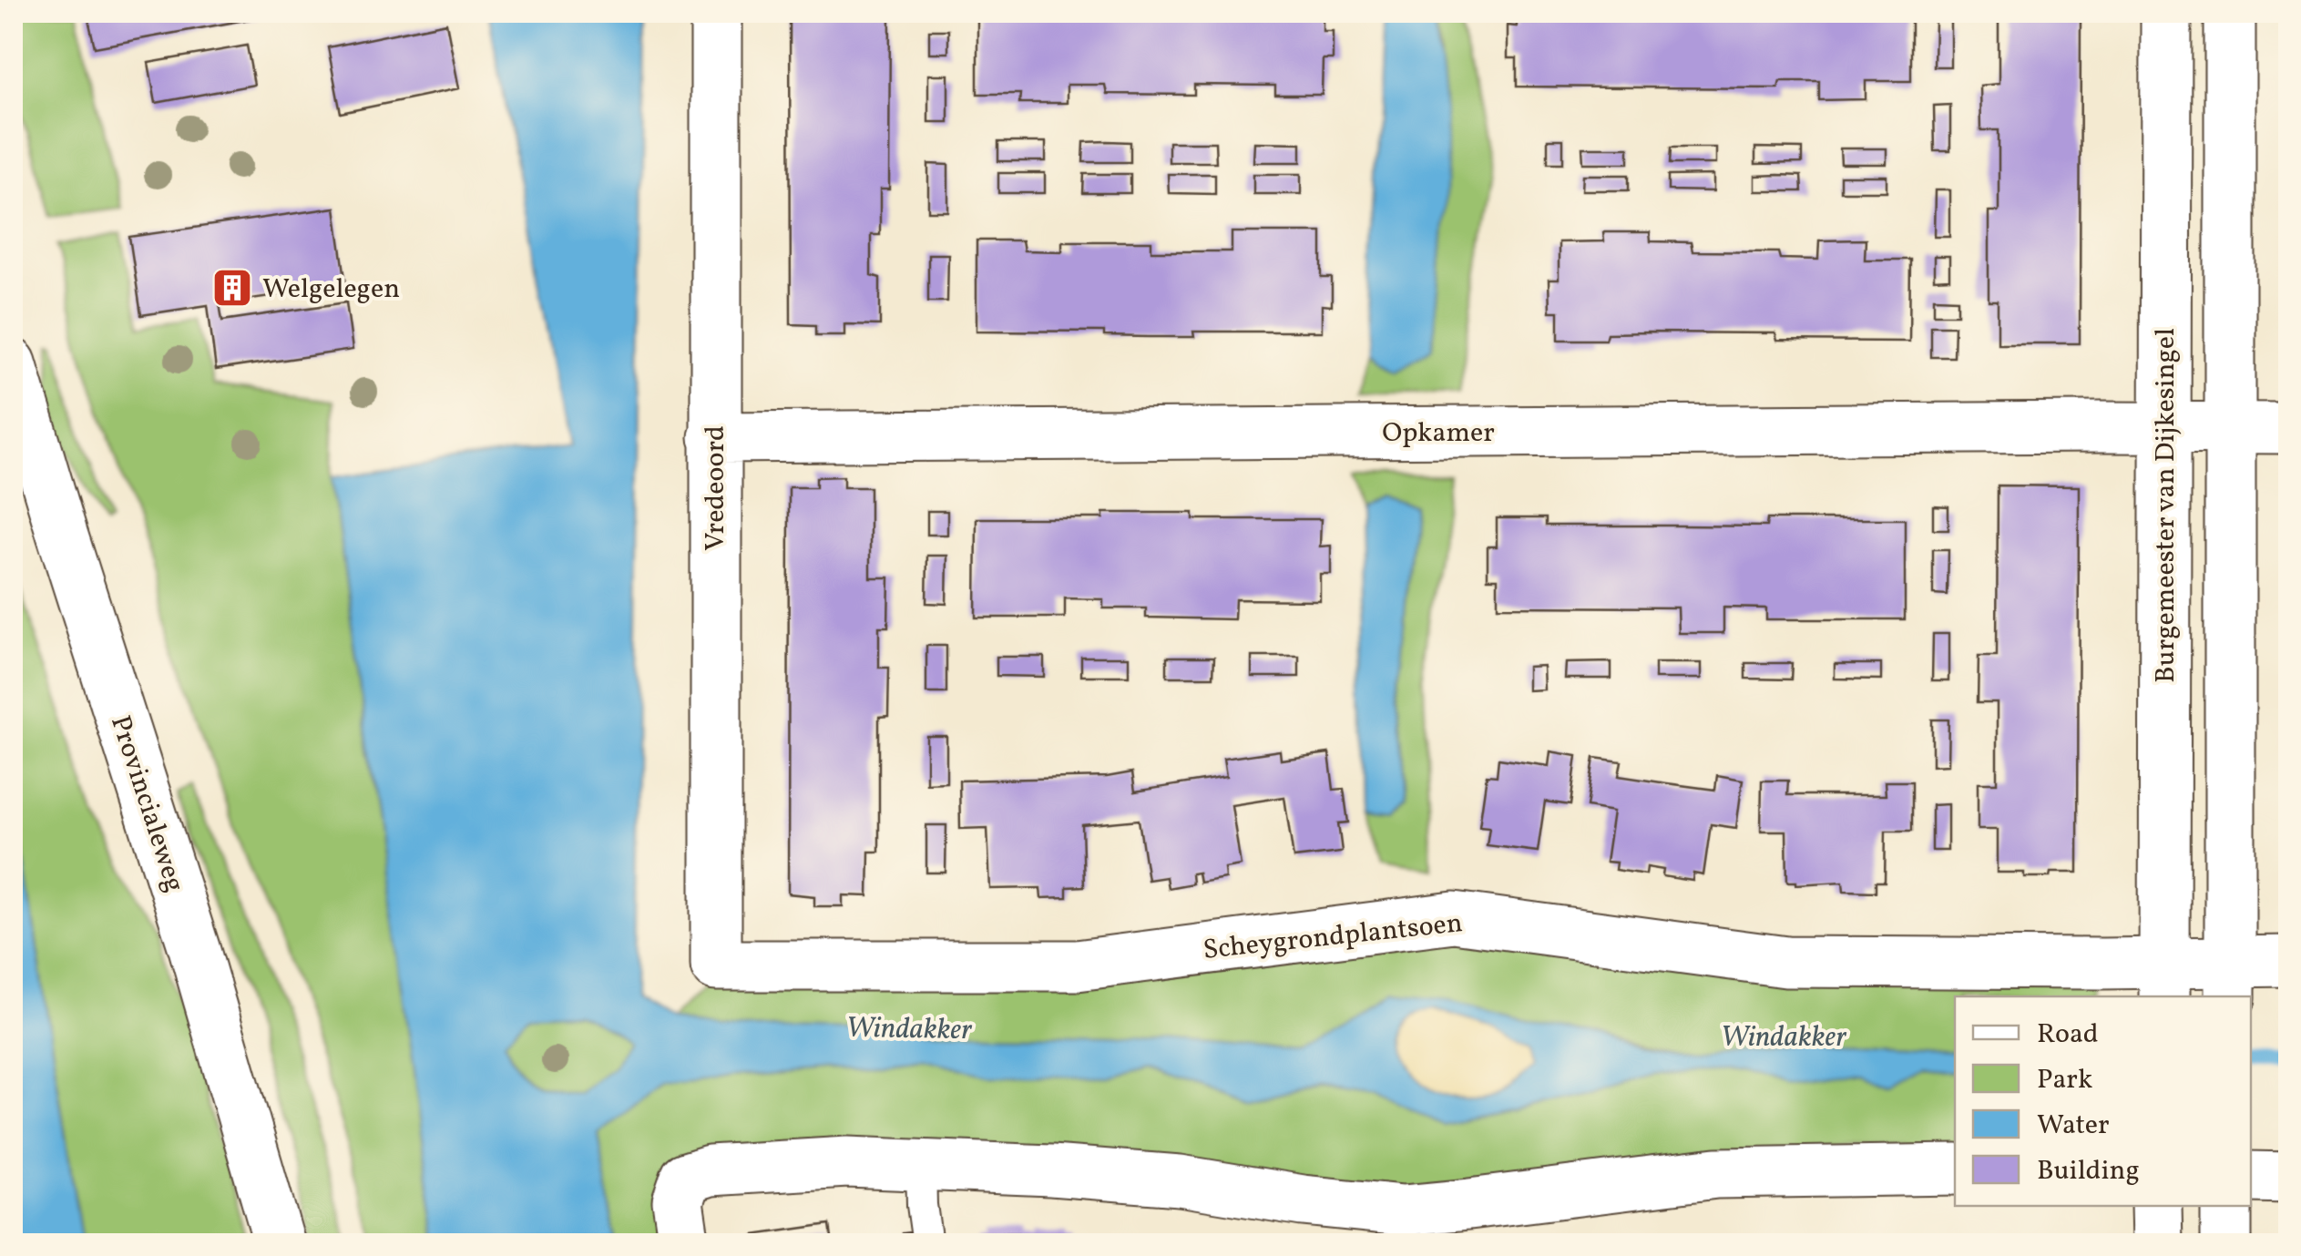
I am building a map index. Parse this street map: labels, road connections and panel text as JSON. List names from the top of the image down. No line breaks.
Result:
{"streets":{"street":["Opkamer","Vredeoord","Burgemeester van Dijkesingel","Provincialeweg","Scheygrondplantsoen"]},"crossings":[["Opkamer","Vredeoord"],["Opkamer","Burgemeester van Dijkesingel"],["Vredeoord","Scheygrondplantsoen"],["Burgemeester van Dijkesingel","Scheygrondplantsoen"]],"water":["Windakker"],"places":{"building":["Welgelegen"]},"legend":["Road","Park","Water","Building"]}
